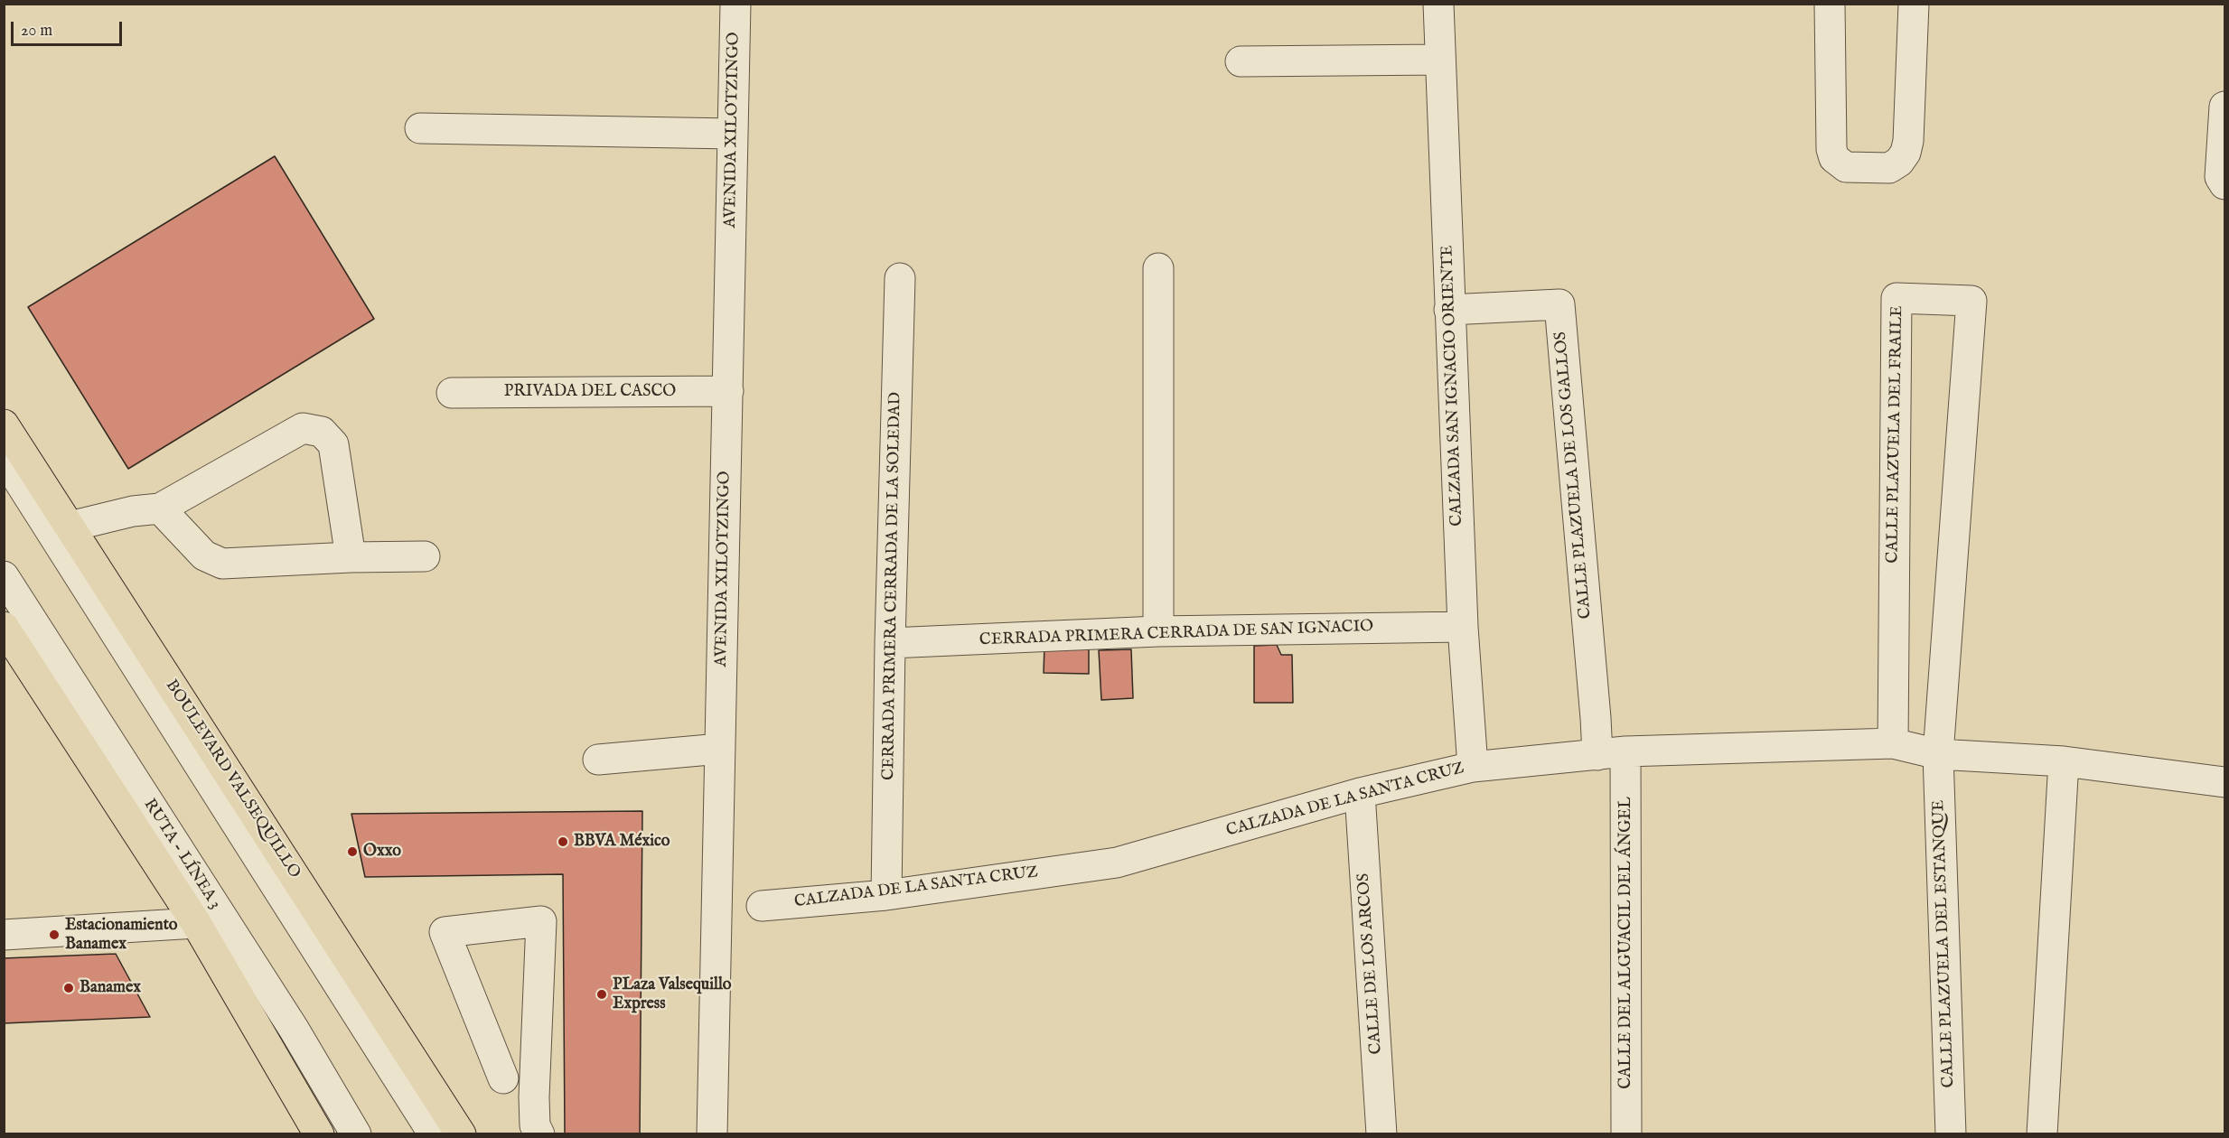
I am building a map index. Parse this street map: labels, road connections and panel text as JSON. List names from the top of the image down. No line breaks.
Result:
{"streets":{"main road":["BOULEVARD VALSEQUILLO"],"street":["AVENIDA XILOTZINGO","CALZADA SAN IGNACIO ORIENTE","PRIVADA DEL CASCO","CALLE PLAZUELA DEL FRAILE","CALLE PLAZUELA DE LOS GALLOS","CERRADA PRIMERA CERRADA DE LA SOLEDAD","CERRADA PRIMERA CERRADA DE SAN IGNACIO","CALZADA DE LA SANTA CRUZ","RUTA - LÍNEA 3","CALLE DEL ALGUACIL DEL ÁNGEL","CALLE PLAZUELA DEL ESTANQUE","CALLE DE LOS ARCOS"]},"crossings":[["AVENIDA XILOTZINGO","PRIVADA DEL CASCO"],["CALZADA SAN IGNACIO ORIENTE","CALLE PLAZUELA DE LOS GALLOS"],["CALZADA SAN IGNACIO ORIENTE","CERRADA PRIMERA CERRADA DE SAN IGNACIO"],["CALZADA SAN IGNACIO ORIENTE","CALZADA DE LA SANTA CRUZ"],["CALLE PLAZUELA DEL FRAILE","CALZADA DE LA SANTA CRUZ"],["CALLE PLAZUELA DEL FRAILE","CALLE PLAZUELA DEL ESTANQUE"],["CALLE PLAZUELA DE LOS GALLOS","CALZADA DE LA SANTA CRUZ"],["CERRADA PRIMERA CERRADA DE LA SOLEDAD","CERRADA PRIMERA CERRADA DE SAN IGNACIO"],["CERRADA PRIMERA CERRADA DE LA SOLEDAD","CALZADA DE LA SANTA CRUZ"],["CALZADA DE LA SANTA CRUZ","CALLE DEL ALGUACIL DEL ÁNGEL"],["CALZADA DE LA SANTA CRUZ","CALLE PLAZUELA DEL ESTANQUE"],["CALZADA DE LA SANTA CRUZ","CALLE DE LOS ARCOS"]],"places":["BBVA México","Oxxo","Estacionamiento Banamex","Banamex","PLaza Valsequillo Express"],"scale_bar":"20 m"}
